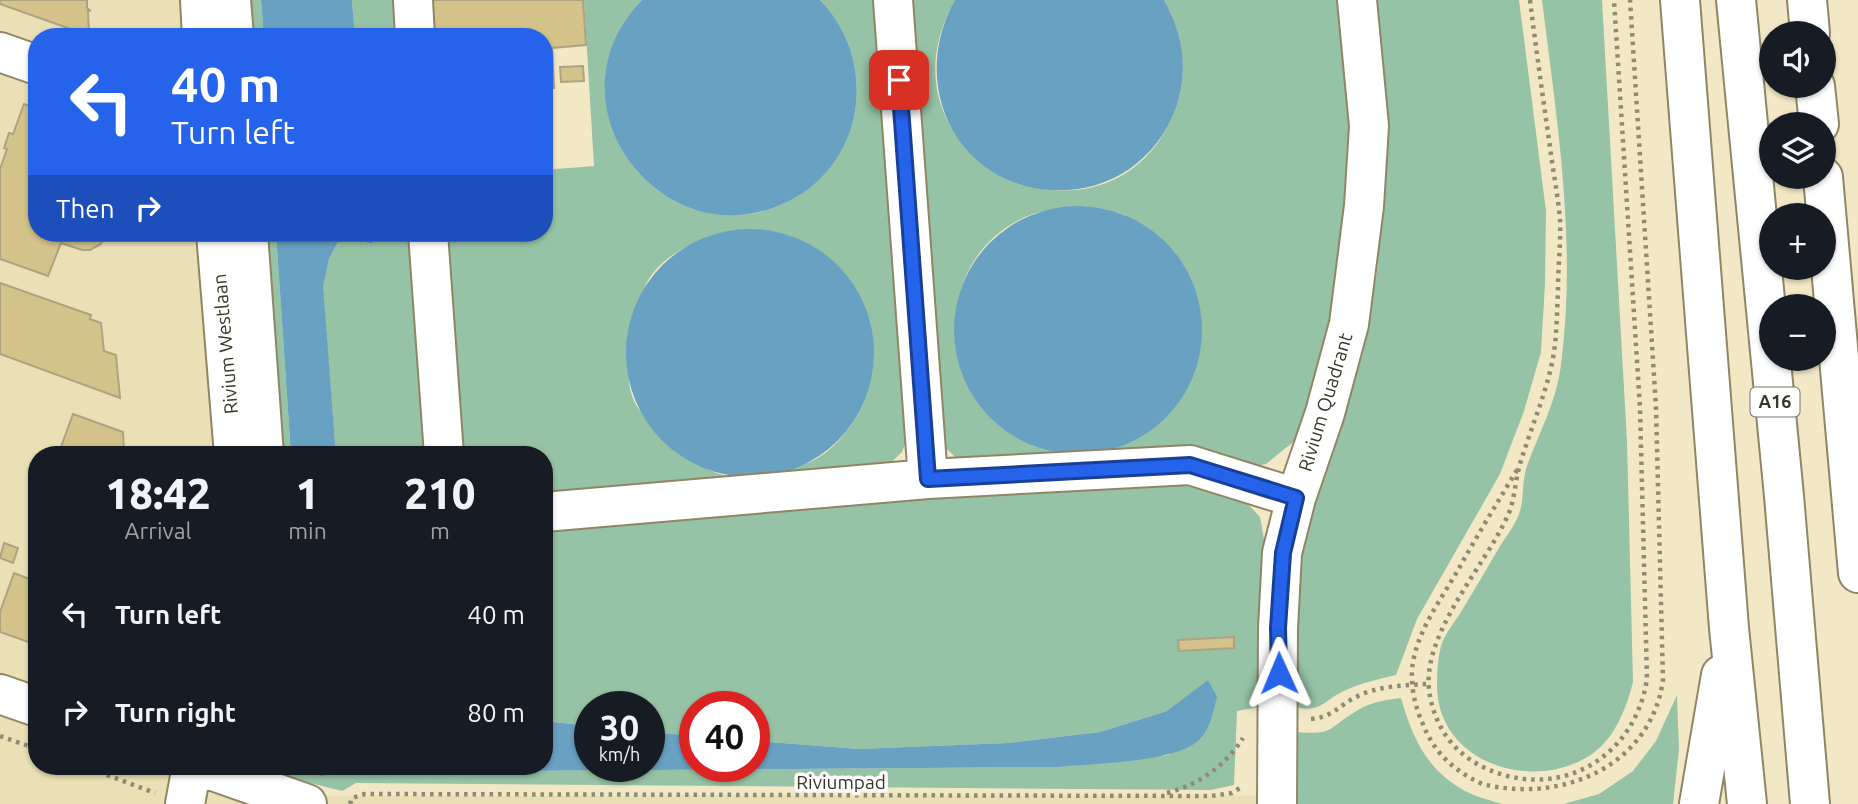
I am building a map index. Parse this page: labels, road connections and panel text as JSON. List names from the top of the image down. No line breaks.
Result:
{"streets":{"main road":["Rivium Westlaan","Rivium Quadrant","A16"],"path":["Riviumpad"]},"page":{"map_buttons":["+","−"],"turn":["40 m","Turn left"],"then":"Then","eta":["18:42","Arrival","1","min","210","m"],"list":[{"name":"Turn left","value":"40 m"},{"name":"Turn right","value":"80 m"}],"speed":"30 km/h","limit":"40"}}
